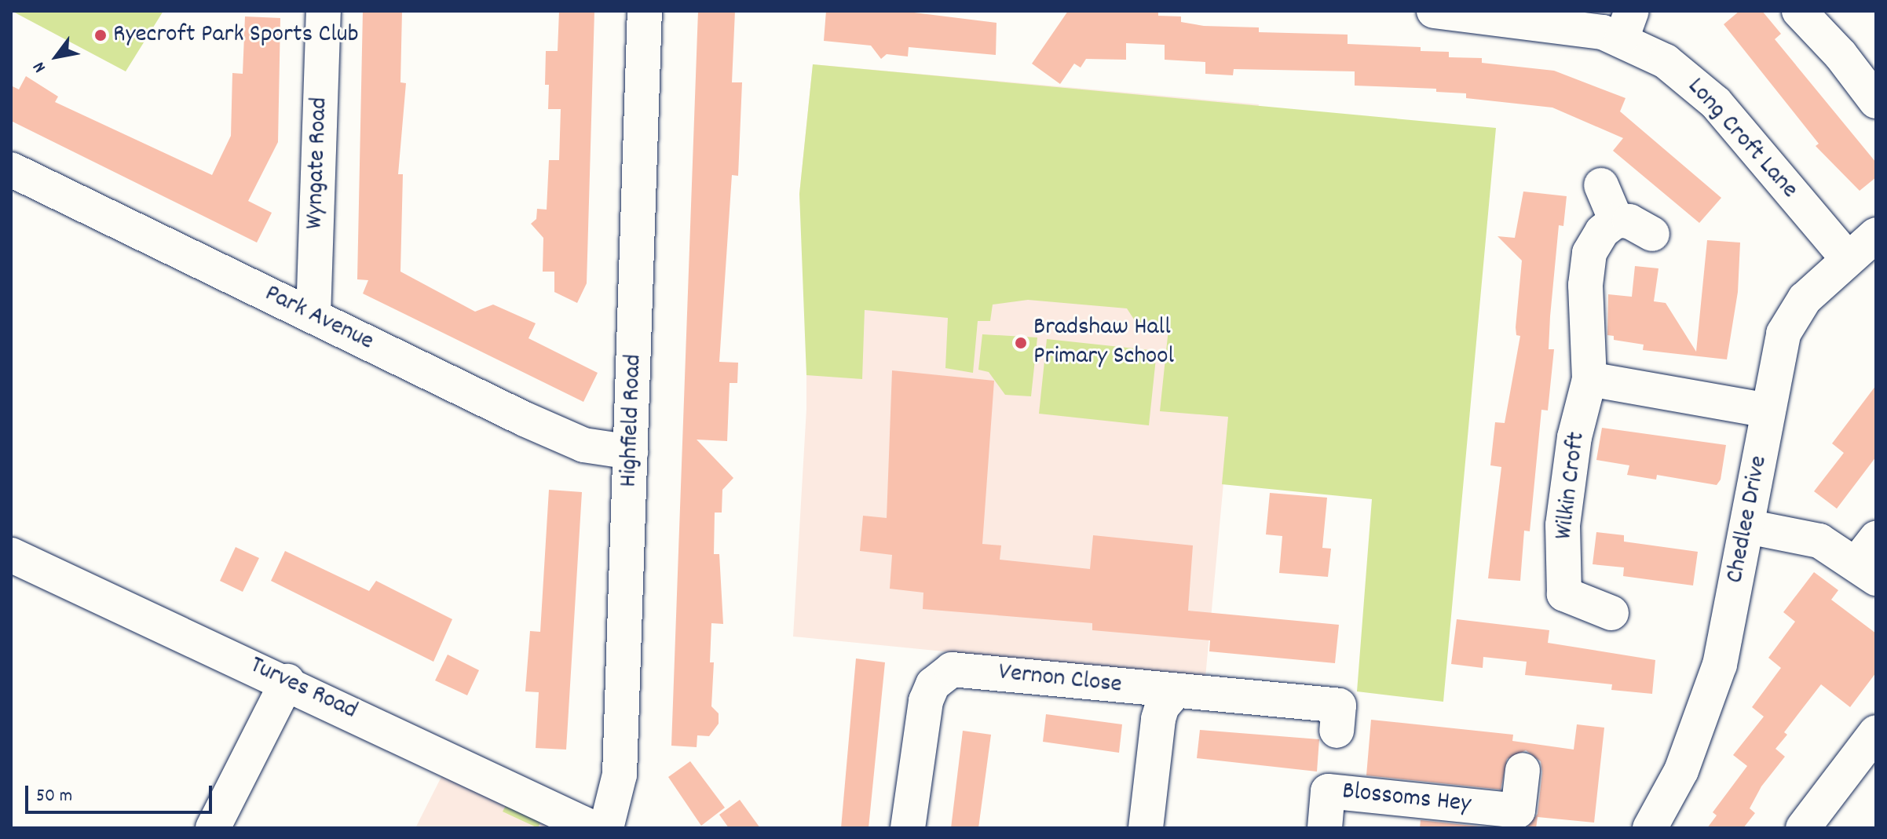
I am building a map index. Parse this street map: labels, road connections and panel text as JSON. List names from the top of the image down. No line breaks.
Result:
{"streets":{"street":["Long Croft Lane","Wyngate Road","Park Avenue","Highfield Road","Wilkin Croft","Chedlee Drive","Vernon Close","Turves Road","Blossoms Hey"]},"crossings":[["Long Croft Lane","Chedlee Drive"],["Wyngate Road","Park Avenue"],["Park Avenue","Highfield Road"]],"places":["Ryecroft Park Sports Club","Bradshaw Hall Primary School"],"scale_bar":"50 m","north":"bottom left"}
